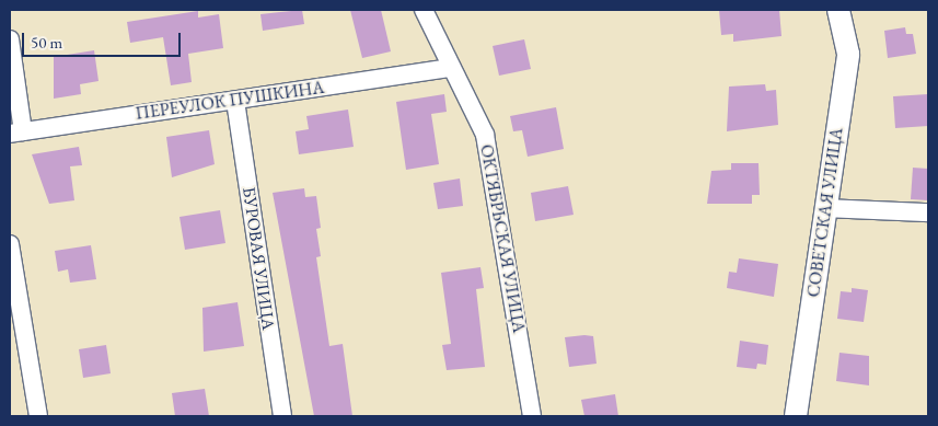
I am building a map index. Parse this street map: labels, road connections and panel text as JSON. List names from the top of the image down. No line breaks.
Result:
{"streets":{"street":["ПЕРЕУЛОК ПУШКИНА","СОВЕТСКАЯ УЛИЦА","ОКТЯБРЬСКАЯ УЛИЦА","БУРОВАЯ УЛИЦА"]},"crossings":[["ПЕРЕУЛОК ПУШКИНА","ОКТЯБРЬСКАЯ УЛИЦА"],["ПЕРЕУЛОК ПУШКИНА","БУРОВАЯ УЛИЦА"]],"scale_bar":"50 m"}
